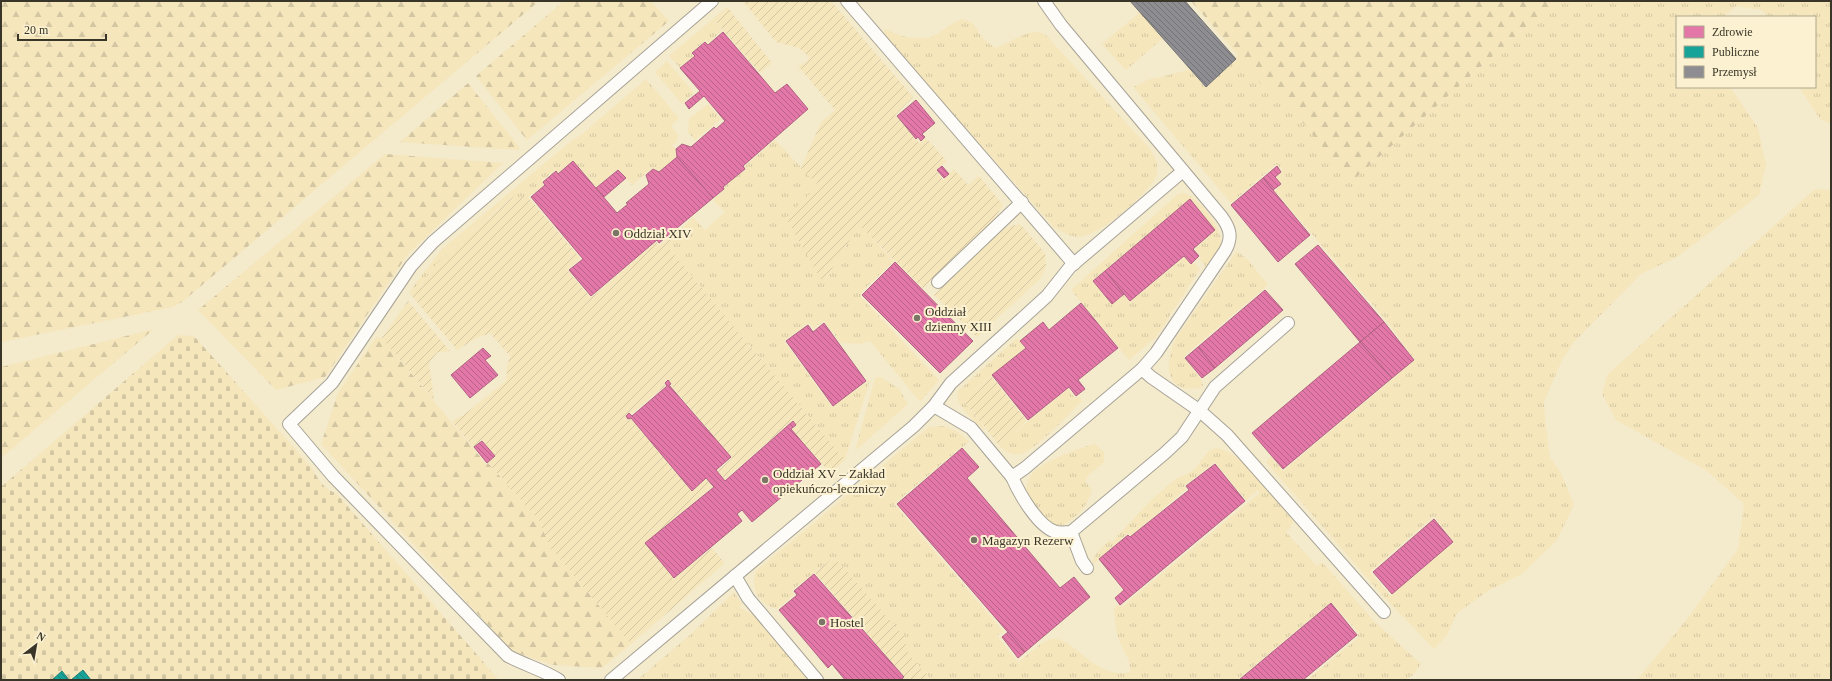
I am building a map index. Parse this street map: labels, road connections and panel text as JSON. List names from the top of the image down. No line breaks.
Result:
{"places":["Oddział XIV","Oddział dzienny XIII","Oddział XV – Zakład opiekuńczo-leczniczy","Magazyn Rezerw","Hostel"],"legend":["Zdrowie","Publiczne","Przemysł"],"scale_bar":"20 m","north":"top right"}
